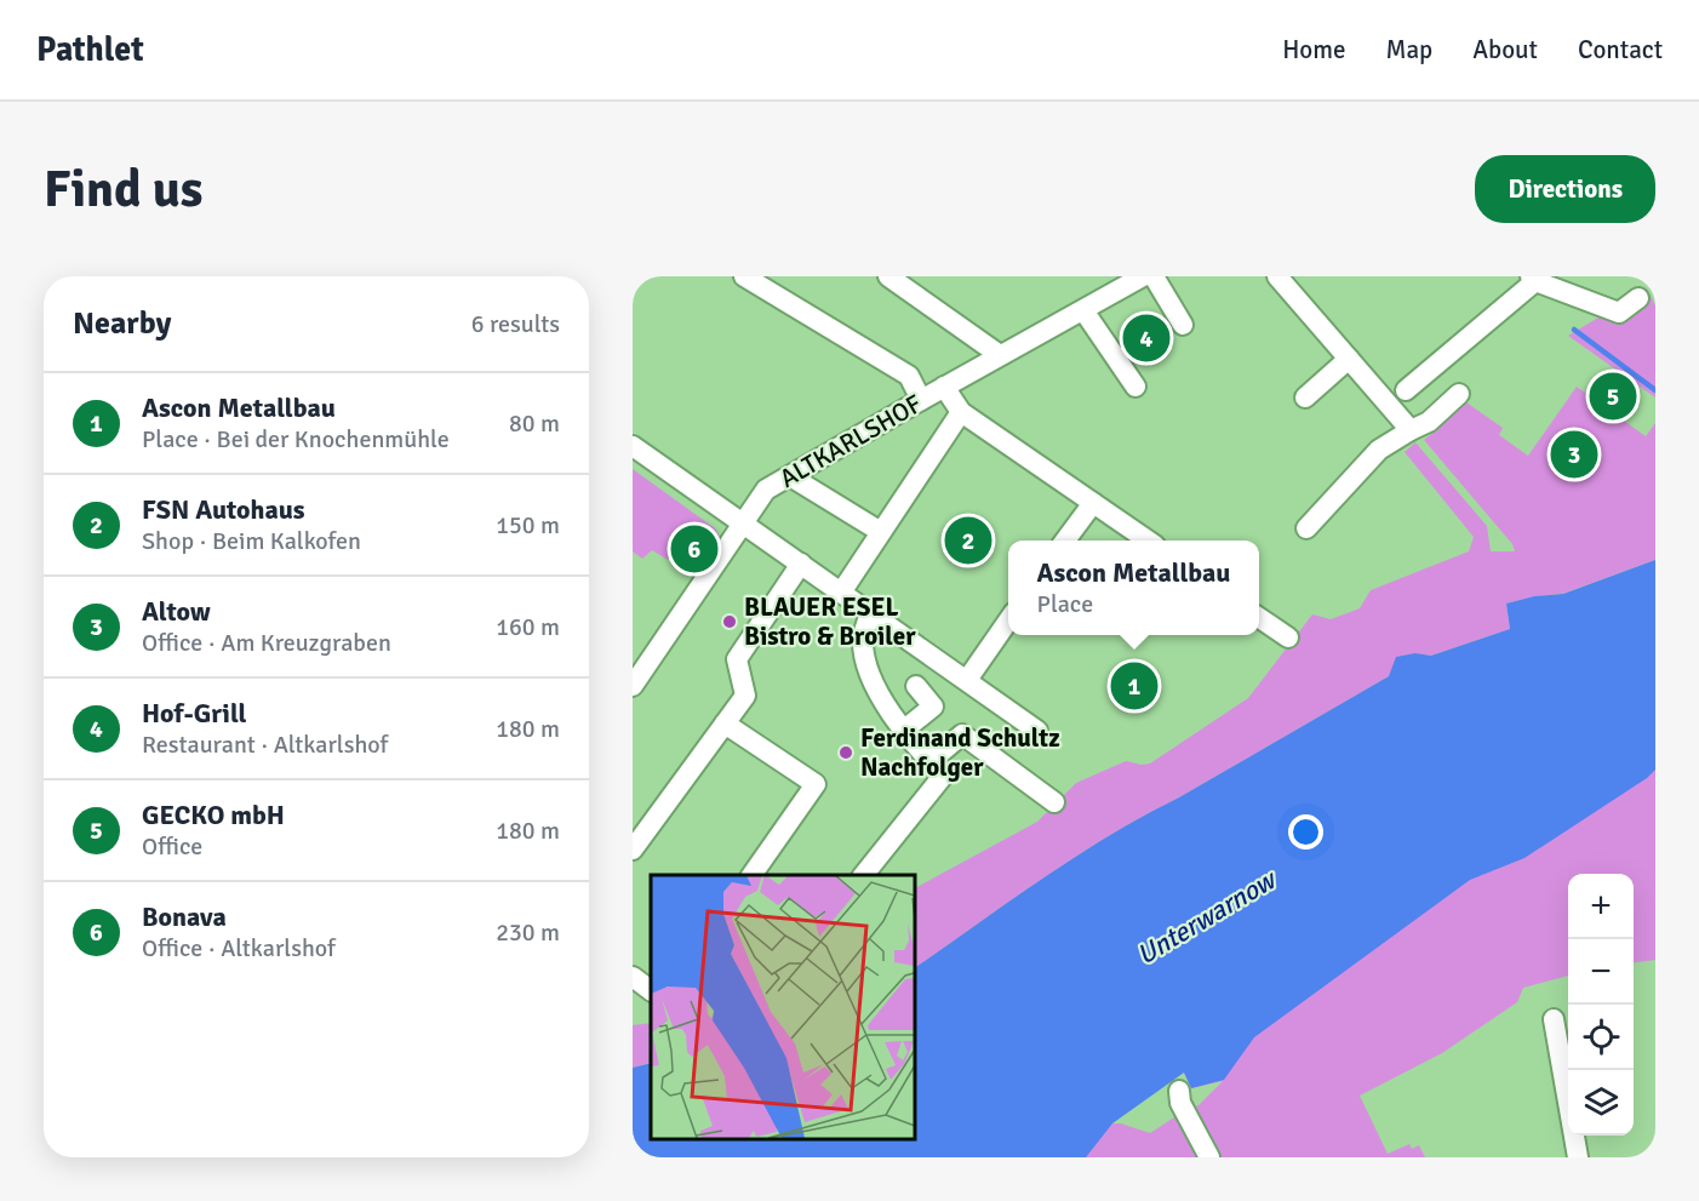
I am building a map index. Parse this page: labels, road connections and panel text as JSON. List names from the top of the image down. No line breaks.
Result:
{"streets":{"street":["ALTKARLSHOF"]},"water":["Unterwarnow"],"places":["BLAUER ESEL Bistro & Broiler","Ferdinand Schultz Nachfolger"],"page":{"header":"Pathlet","nav":["Home","Map","About","Contact"],"buttons":"Directions","title":"Find us","heading":["Nearby","6 results"],"pins":["4","5","3","2","6","1"],"list":[{"mark":"1","name":"Ascon Metallbau","note":"Place · Bei der Knochenmühle","value":"80 m"},{"mark":"2","name":"FSN Autohaus","note":"Shop · Beim Kalkofen","value":"150 m"},{"mark":"3","name":"Altow","note":"Office · Am Kreuzgraben","value":"160 m"},{"mark":"4","name":"Hof-Grill","note":"Restaurant · Altkarlshof","value":"180 m"},{"mark":"5","name":"GECKO mbH","note":"Office","value":"180 m"},{"mark":"6","name":"Bonava","note":"Office · Altkarlshof","value":"230 m"}],"popup":["Ascon Metallbau","Place"],"map_buttons":["+","−"]}}
